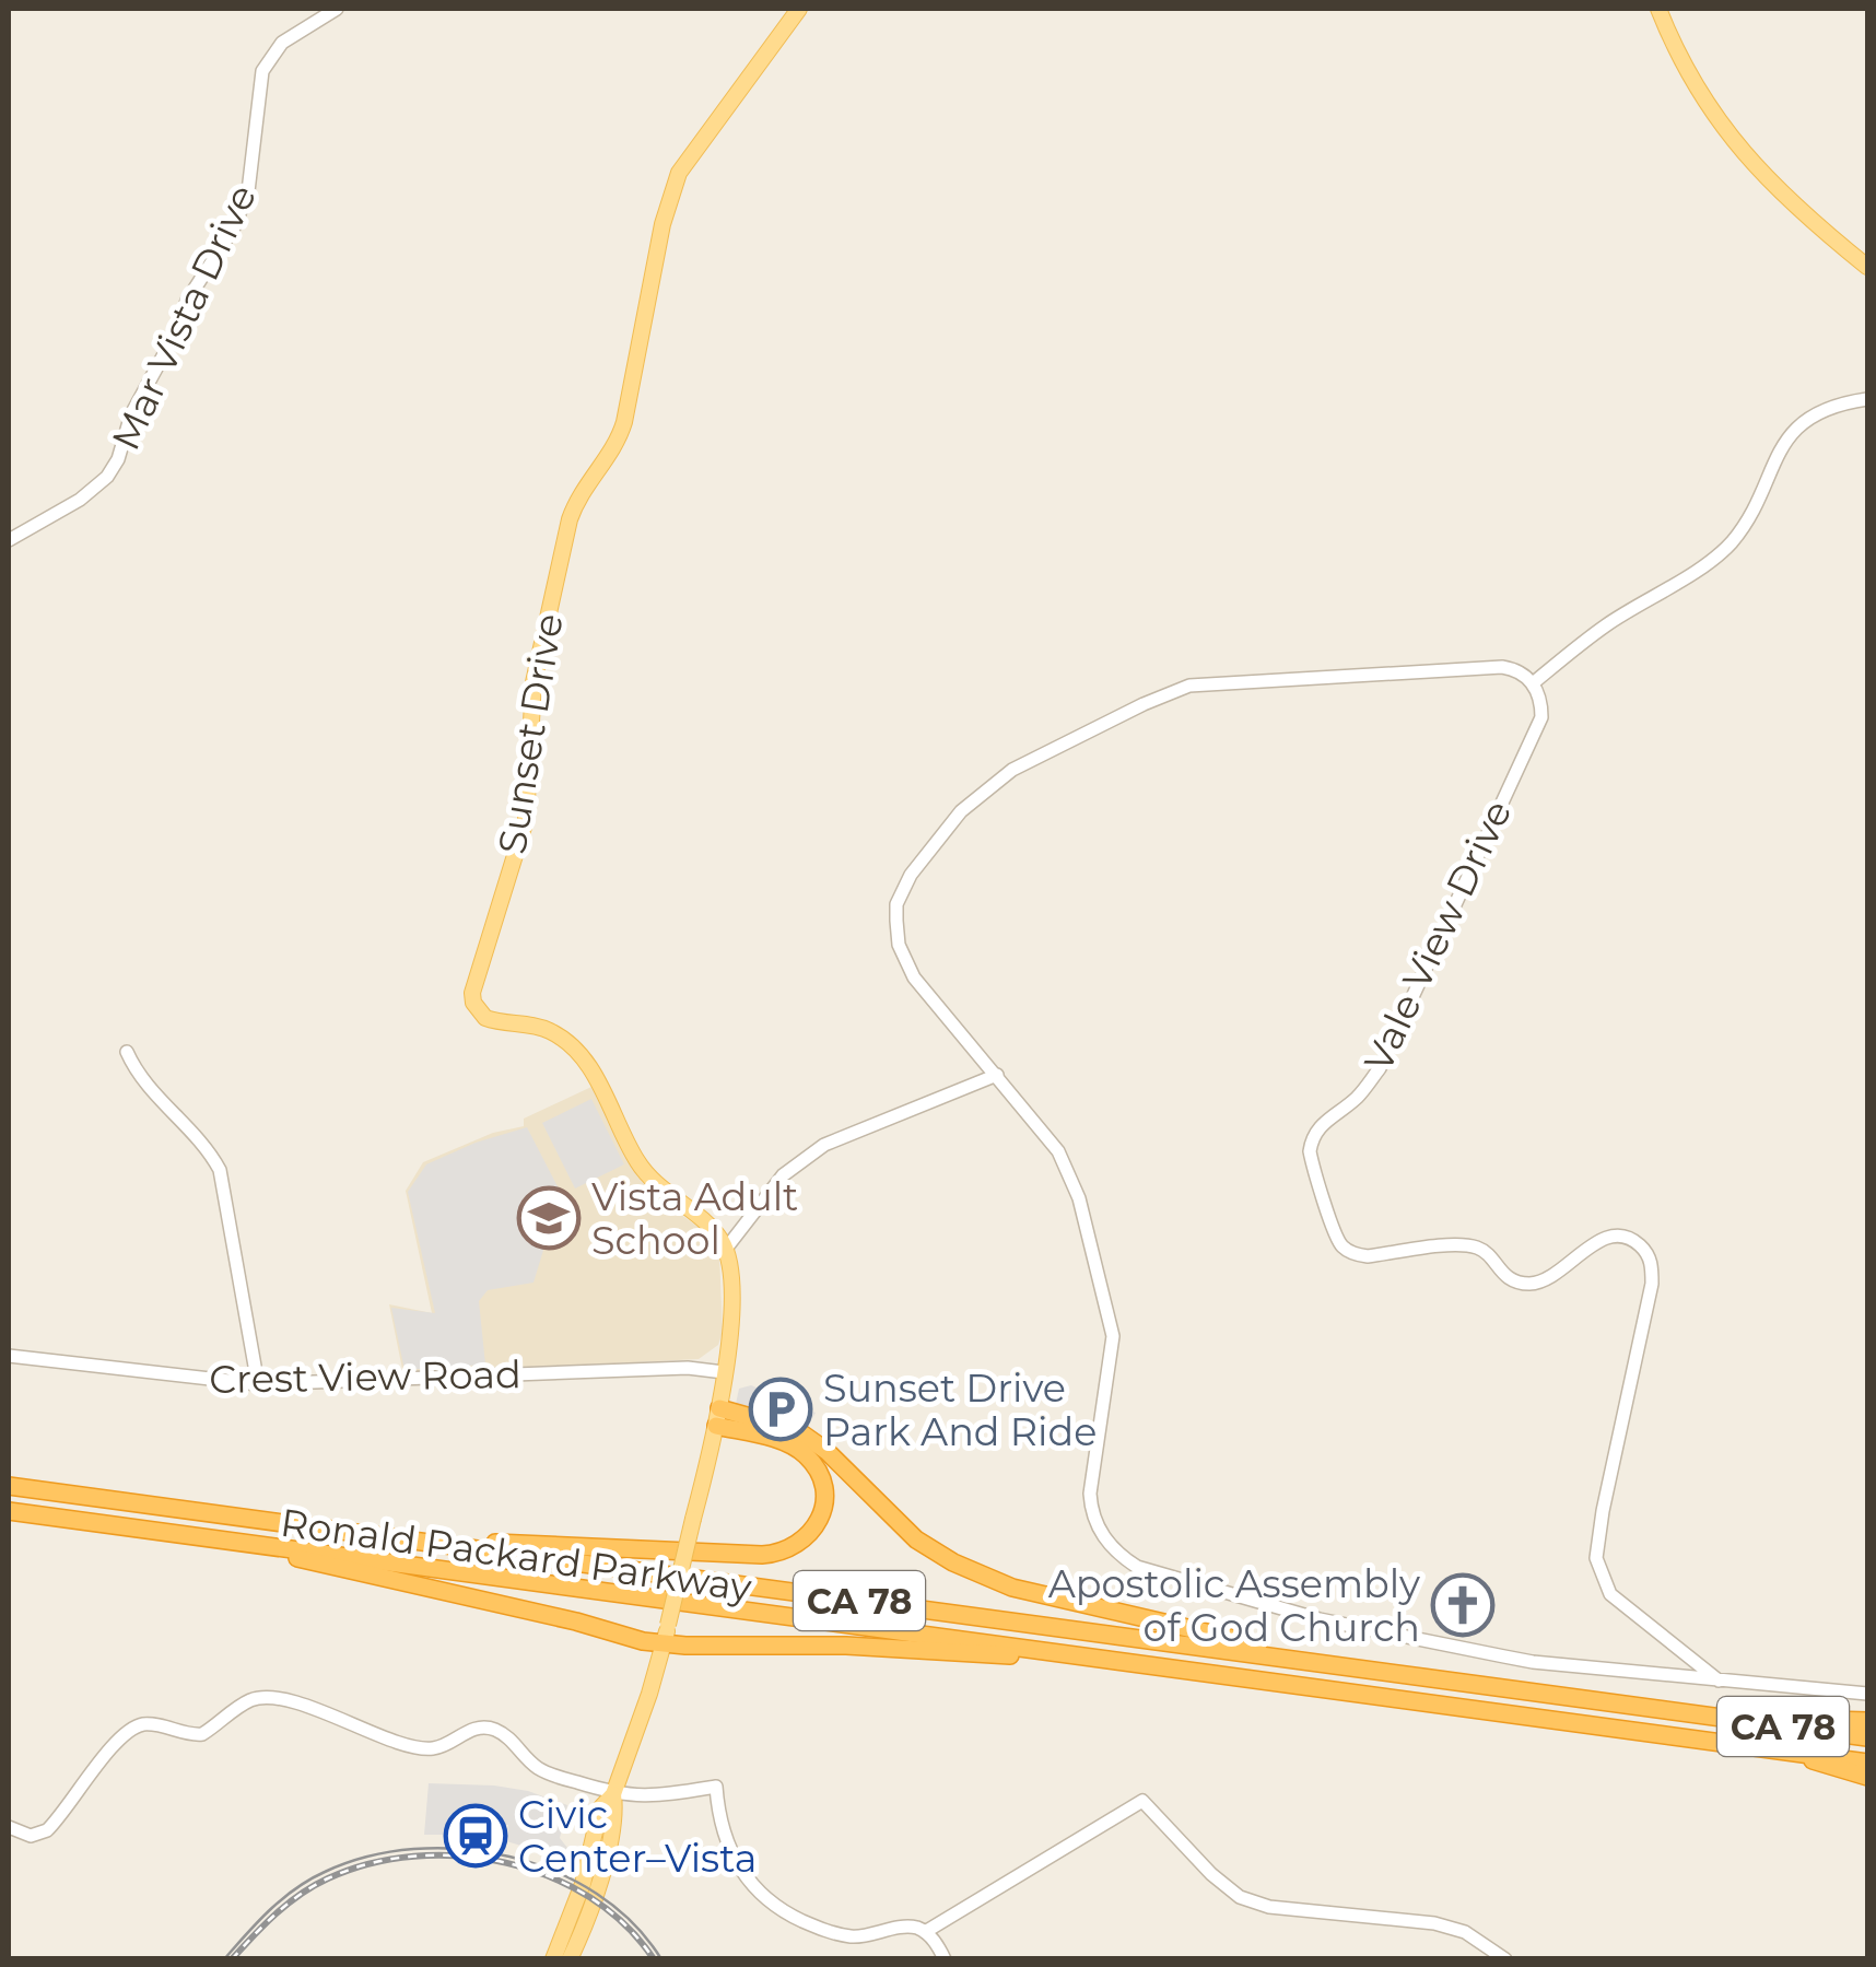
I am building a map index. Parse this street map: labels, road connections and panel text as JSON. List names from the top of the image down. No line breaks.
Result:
{"streets":{"highway":["Ronald Packard Parkway","CA 78"],"main road":["Sunset Drive"],"street":["Mar Vista Drive","Vale View Drive","Crest View Road"]},"places":{"school or university":["Vista Adult School"],"parking":["Sunset Drive Park And Ride"],"church":["Apostolic Assembly of God Church"],"station":["Civic Center–Vista"]}}
